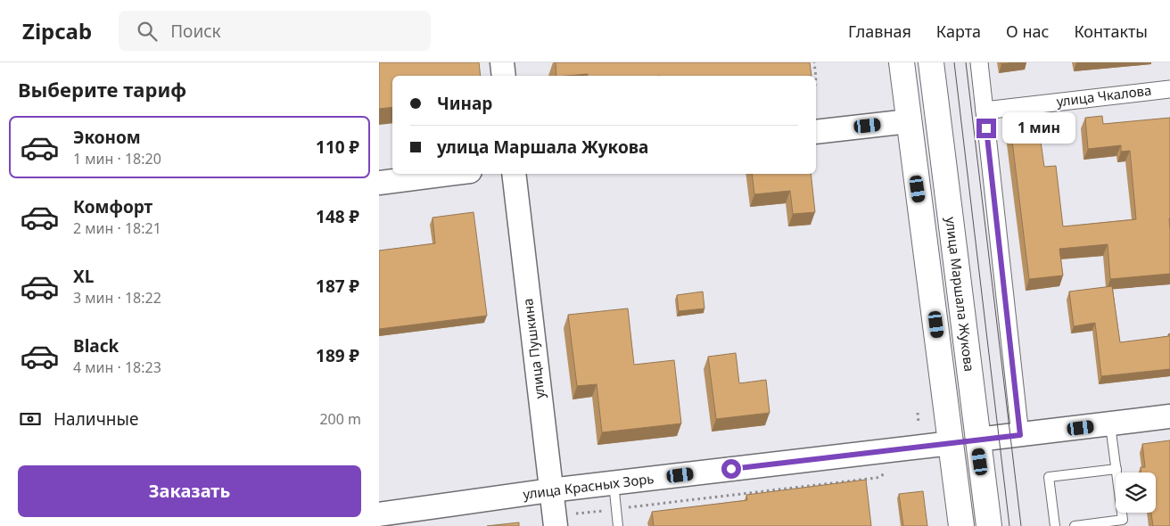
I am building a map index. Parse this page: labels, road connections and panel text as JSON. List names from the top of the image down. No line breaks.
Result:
{"streets":{"main road":["улица Маршала Жукова","улица Пушкина","улица Красных Зорь"],"street":["улица Чкалова"]},"crossings":[["улица Маршала Жукова","улица Красных Зорь"],["улица Пушкина","улица Красных Зорь"]],"page":{"header":"Zipcab","search":"Поиск","nav":["Главная","Карта","О нас","Контакты"],"heading":"Выберите тариф","banner":["Чинар","улица Маршала Жукова"],"bubble":"1 мин","list":[{"name":"Эконом","note":"1 мин · 18:20","value":"110 ₽"},{"name":"Комфорт","note":"2 мин · 18:21","value":"148 ₽"},{"name":"XL","note":"3 мин · 18:22","value":"187 ₽"},{"name":"Black","note":"4 мин · 18:23","value":"189 ₽"}],"pay":["Наличные","200 m"],"buttons":"Заказать"}}
